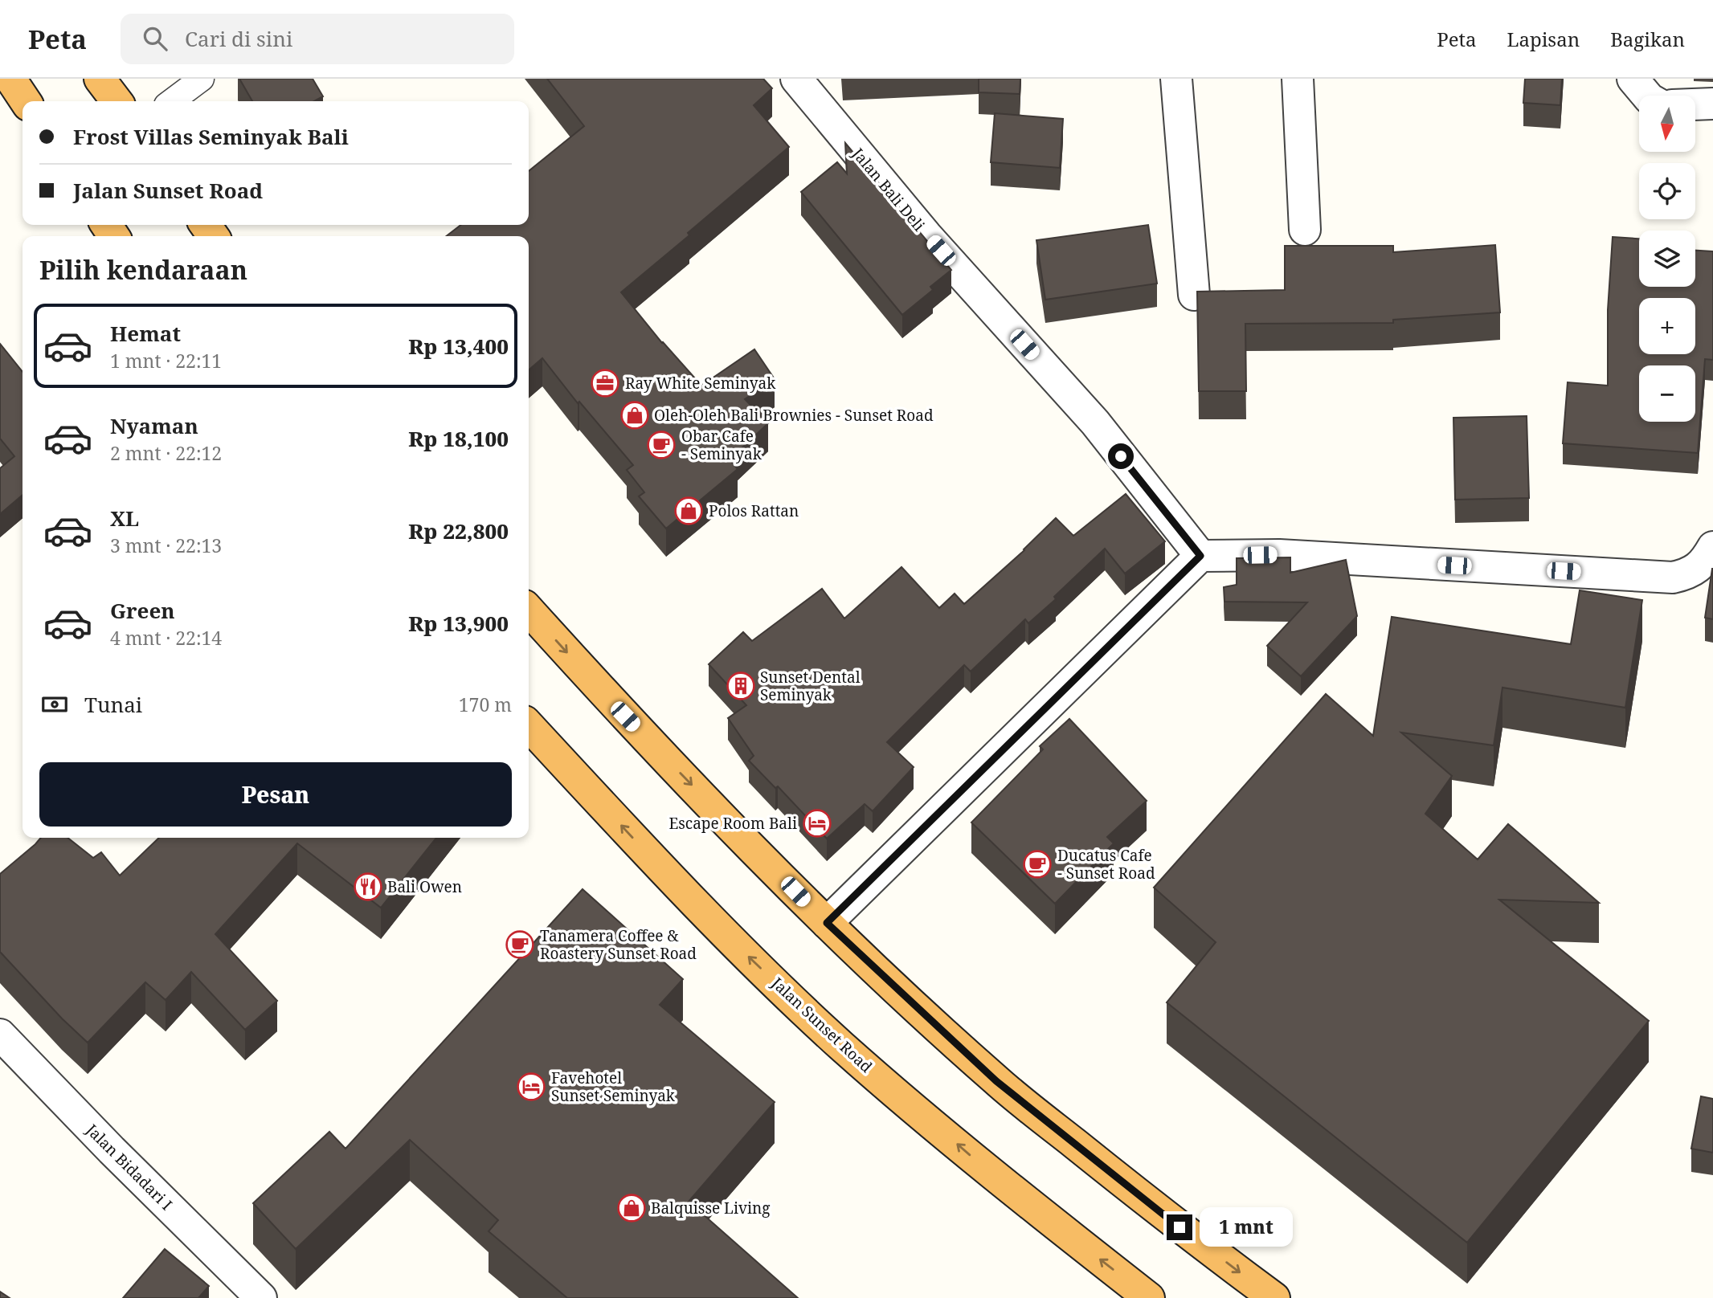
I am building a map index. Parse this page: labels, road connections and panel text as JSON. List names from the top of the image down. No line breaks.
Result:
{"streets":{"highway":["Jalan Sunset Road"],"street":["Jalan Bali Deli","Jalan Bidadari I"]},"places":{"office":["Ray White Seminyak"],"shop":["Oleh-Oleh Bali Brownies - Sunset Road","Polos Rattan","Balquisse Living"],"cafe":["Obar Cafe - Seminyak","Ducatus Cafe - Sunset Road","Tanamera Coffee & Roastery Sunset Road"],"building":["Sunset Dental Seminyak"],"hotel":["Escape Room Bali","Favehotel Sunset Seminyak"],"restaurant":["Bali Owen"]},"north":"bottom","page":{"header":"Peta","search":"Cari di sini","nav":["Peta","Lapisan","Bagikan"],"map_buttons":["+","−"],"banner":["Frost Villas Seminyak Bali","Jalan Sunset Road"],"heading":"Pilih kendaraan","list":[{"name":"Hemat","note":"1 mnt · 22:11","value":"Rp 13,400"},{"name":"Nyaman","note":"2 mnt · 22:12","value":"Rp 18,100"},{"name":"XL","note":"3 mnt · 22:13","value":"Rp 22,800"},{"name":"Green","note":"4 mnt · 22:14","value":"Rp 13,900"}],"pay":["Tunai","170 m"],"buttons":"Pesan","bubble":"1 mnt"}}
